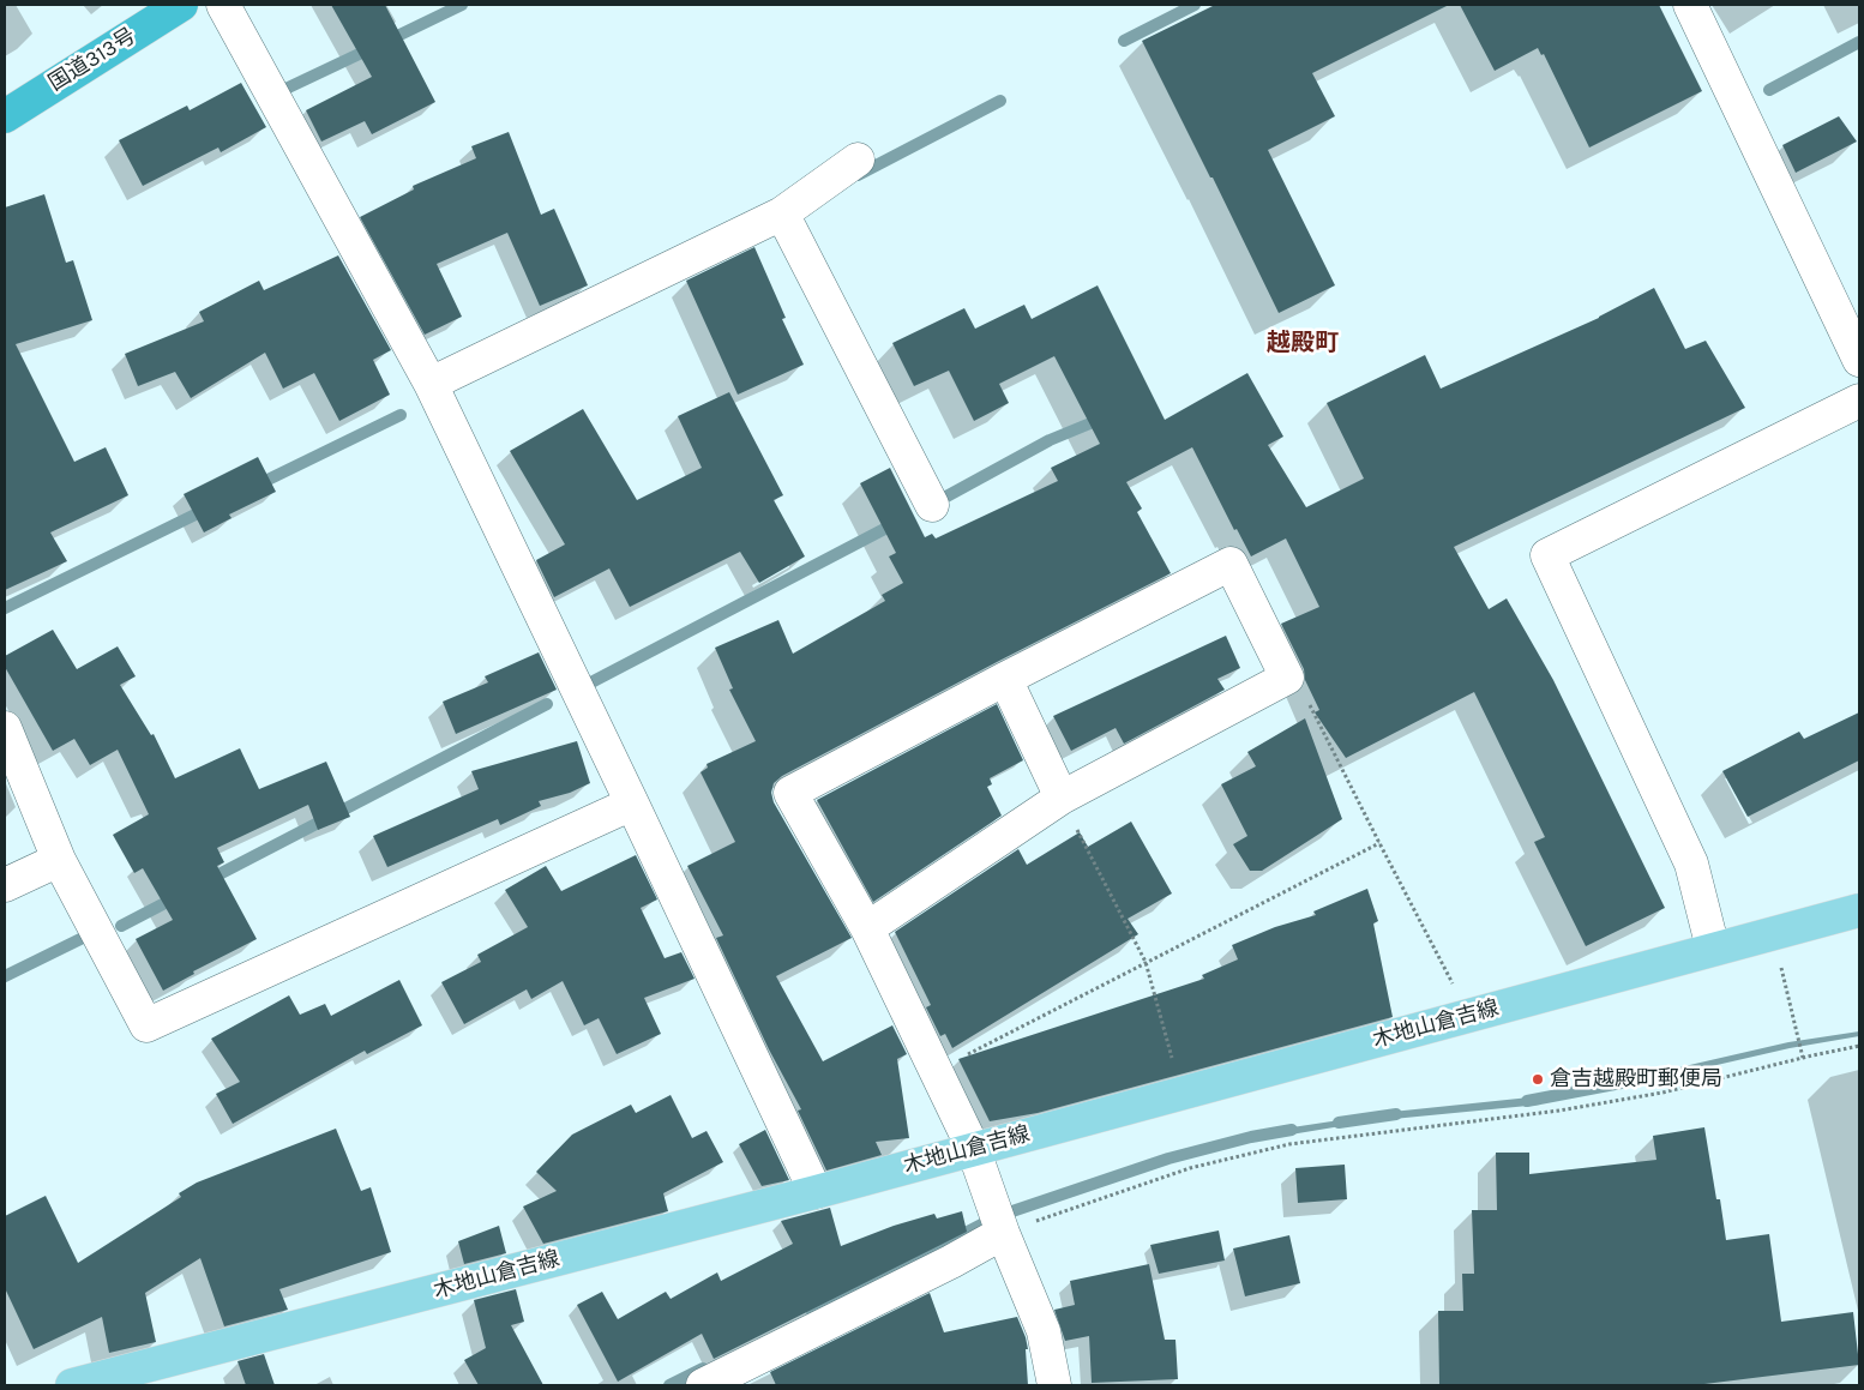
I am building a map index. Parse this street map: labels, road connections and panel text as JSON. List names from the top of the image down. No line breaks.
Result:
{"streets":{"highway":["国道313号"],"main road":["木地山倉吉線"]},"districts":["越殿町"],"places":["倉吉越殿町郵便局"]}
